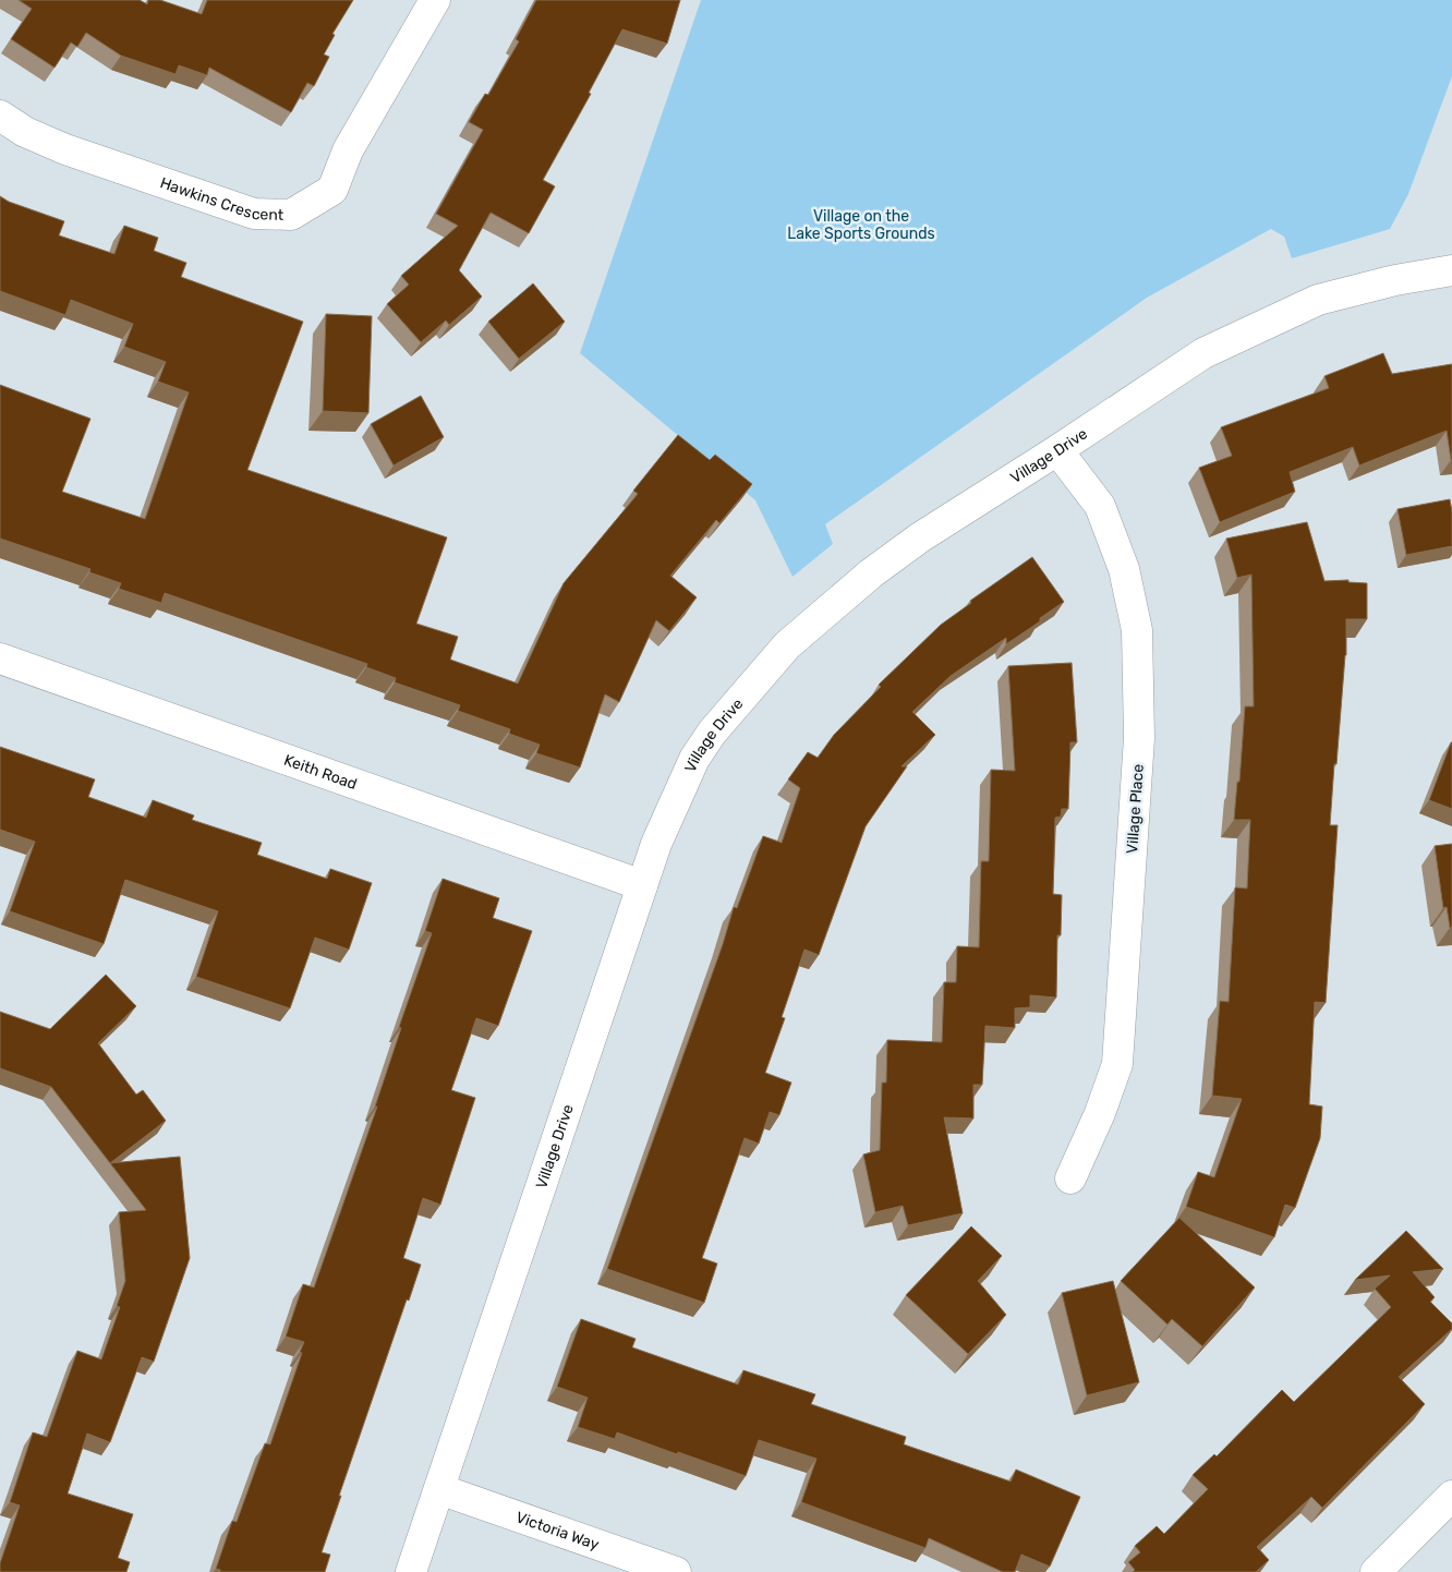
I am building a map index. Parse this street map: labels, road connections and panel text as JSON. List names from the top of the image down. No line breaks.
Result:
{"streets":{"street":["Hawkins Crescent","Village Drive","Keith Road","Village Place","Victoria Way"]},"crossings":[["Village Drive","Keith Road"],["Village Drive","Village Place"],["Village Drive","Victoria Way"]],"parks":["Village on the Lake Sports Grounds"]}
